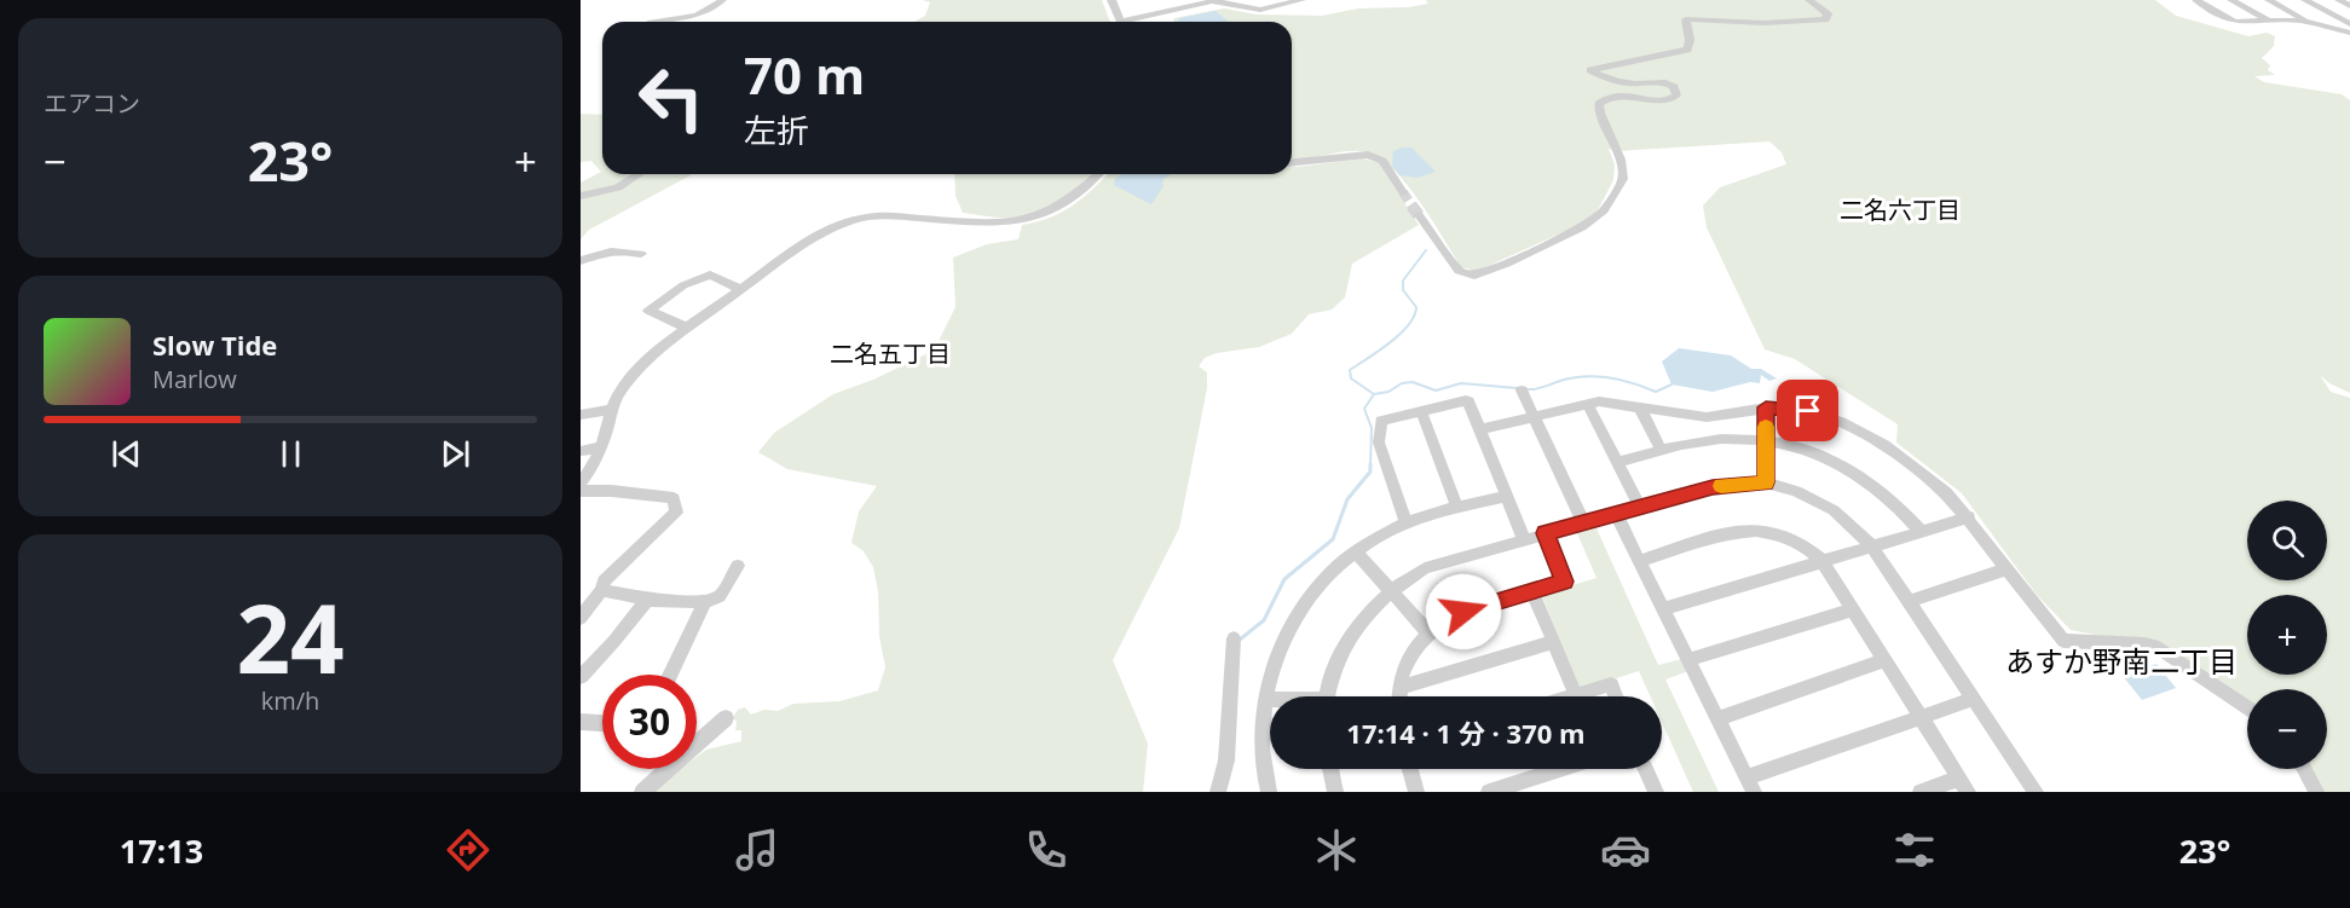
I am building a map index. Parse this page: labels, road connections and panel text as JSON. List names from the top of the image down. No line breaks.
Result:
{"districts":["二名六丁目","二名五丁目","あすか野南二丁目"],"page":{"tile":["エアコン",["24","km/h"]],"turn":["70 m","左折"],"heat":["−","23°","+"],"song":["Slow Tide","Marlow"],"map_buttons":["+","−"],"limit":"30","trip":"17:14 · 1 分 · 370 m","tabs":["17:13","23°"]}}
